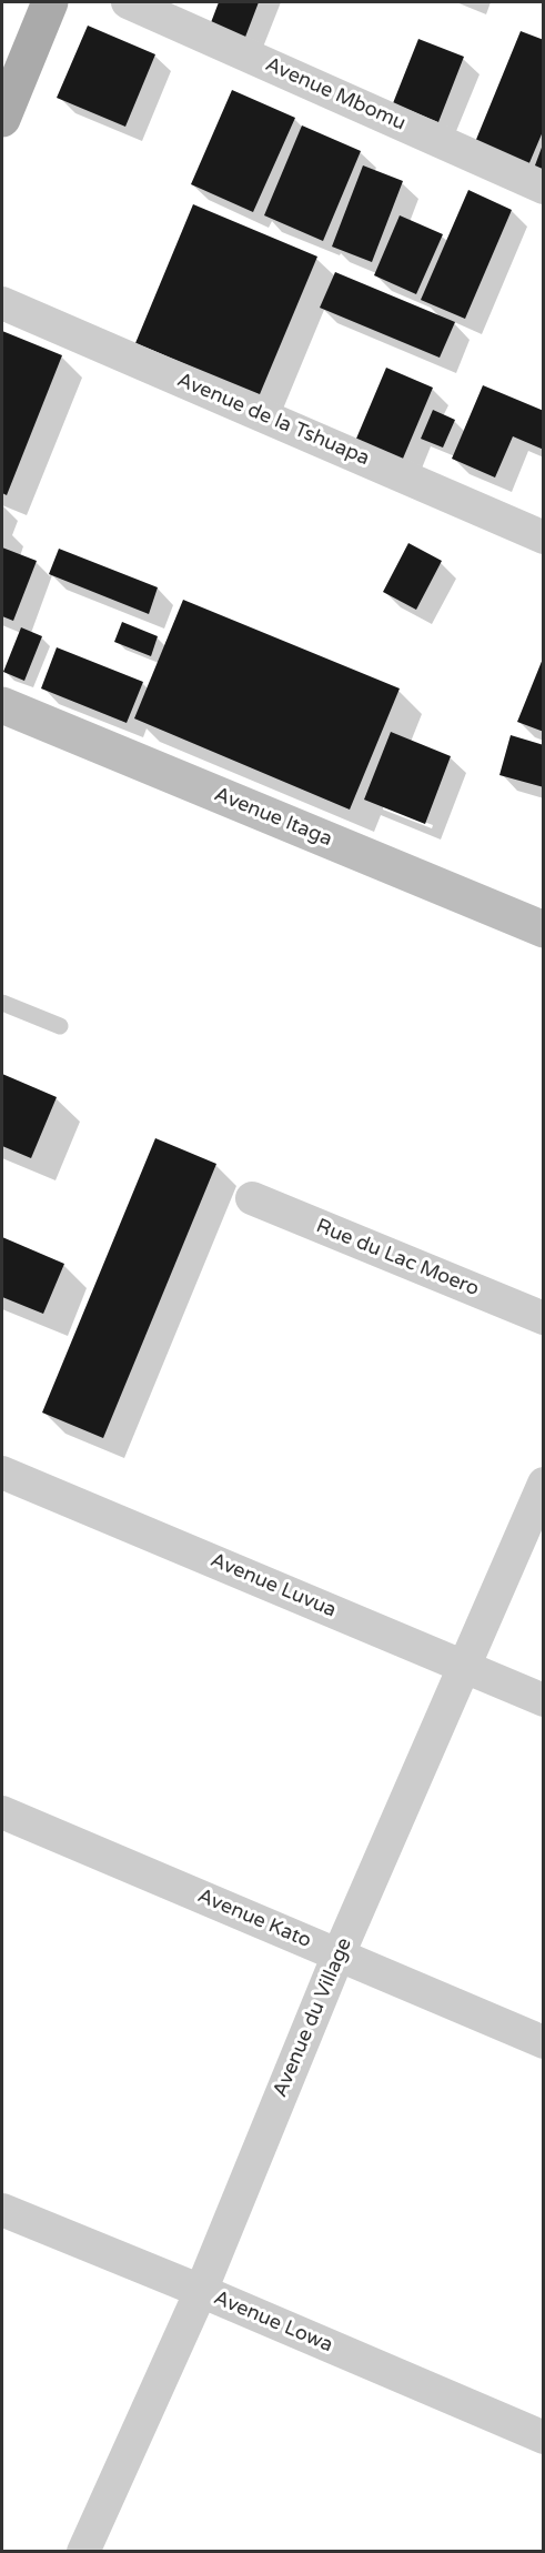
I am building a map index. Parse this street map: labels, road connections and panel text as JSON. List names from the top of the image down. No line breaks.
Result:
{"streets":{"street":["Avenue Mbomu","Avenue de la Tshuapa","Avenue Itaga","Rue du Lac Moero","Avenue Luvua","Avenue Kato","Avenue du Village","Avenue Lowa"]},"crossings":[["Avenue Luvua","Avenue du Village"],["Avenue Kato","Avenue du Village"],["Avenue du Village","Avenue Lowa"]]}
